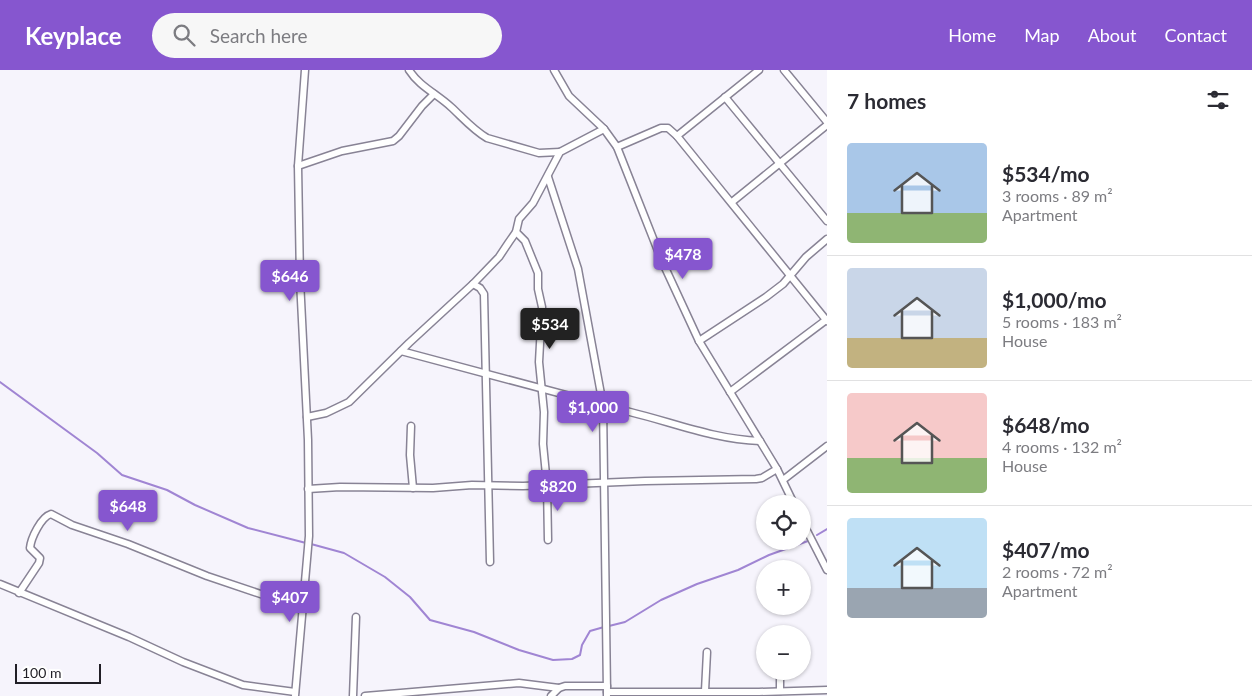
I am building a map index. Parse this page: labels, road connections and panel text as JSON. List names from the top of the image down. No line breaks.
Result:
{"scale_bar":"100 m","page":{"header":"Keyplace","search":"Search here","nav":["Home","Map","About","Contact"],"heading":"7 homes","list":[{"name":"$534/mo","note":"3 rooms · 89 m² · Apartment"},{"name":"$1,000/mo","note":"5 rooms · 183 m² · House"},{"name":"$648/mo","note":"4 rooms · 132 m² · House"},{"name":"$407/mo","note":"2 rooms · 72 m² · Apartment"}],"price":["$478","$646","$534","$1,000","$820","$648","$407"],"map_buttons":["+","−"],"scale":"100 m"}}
